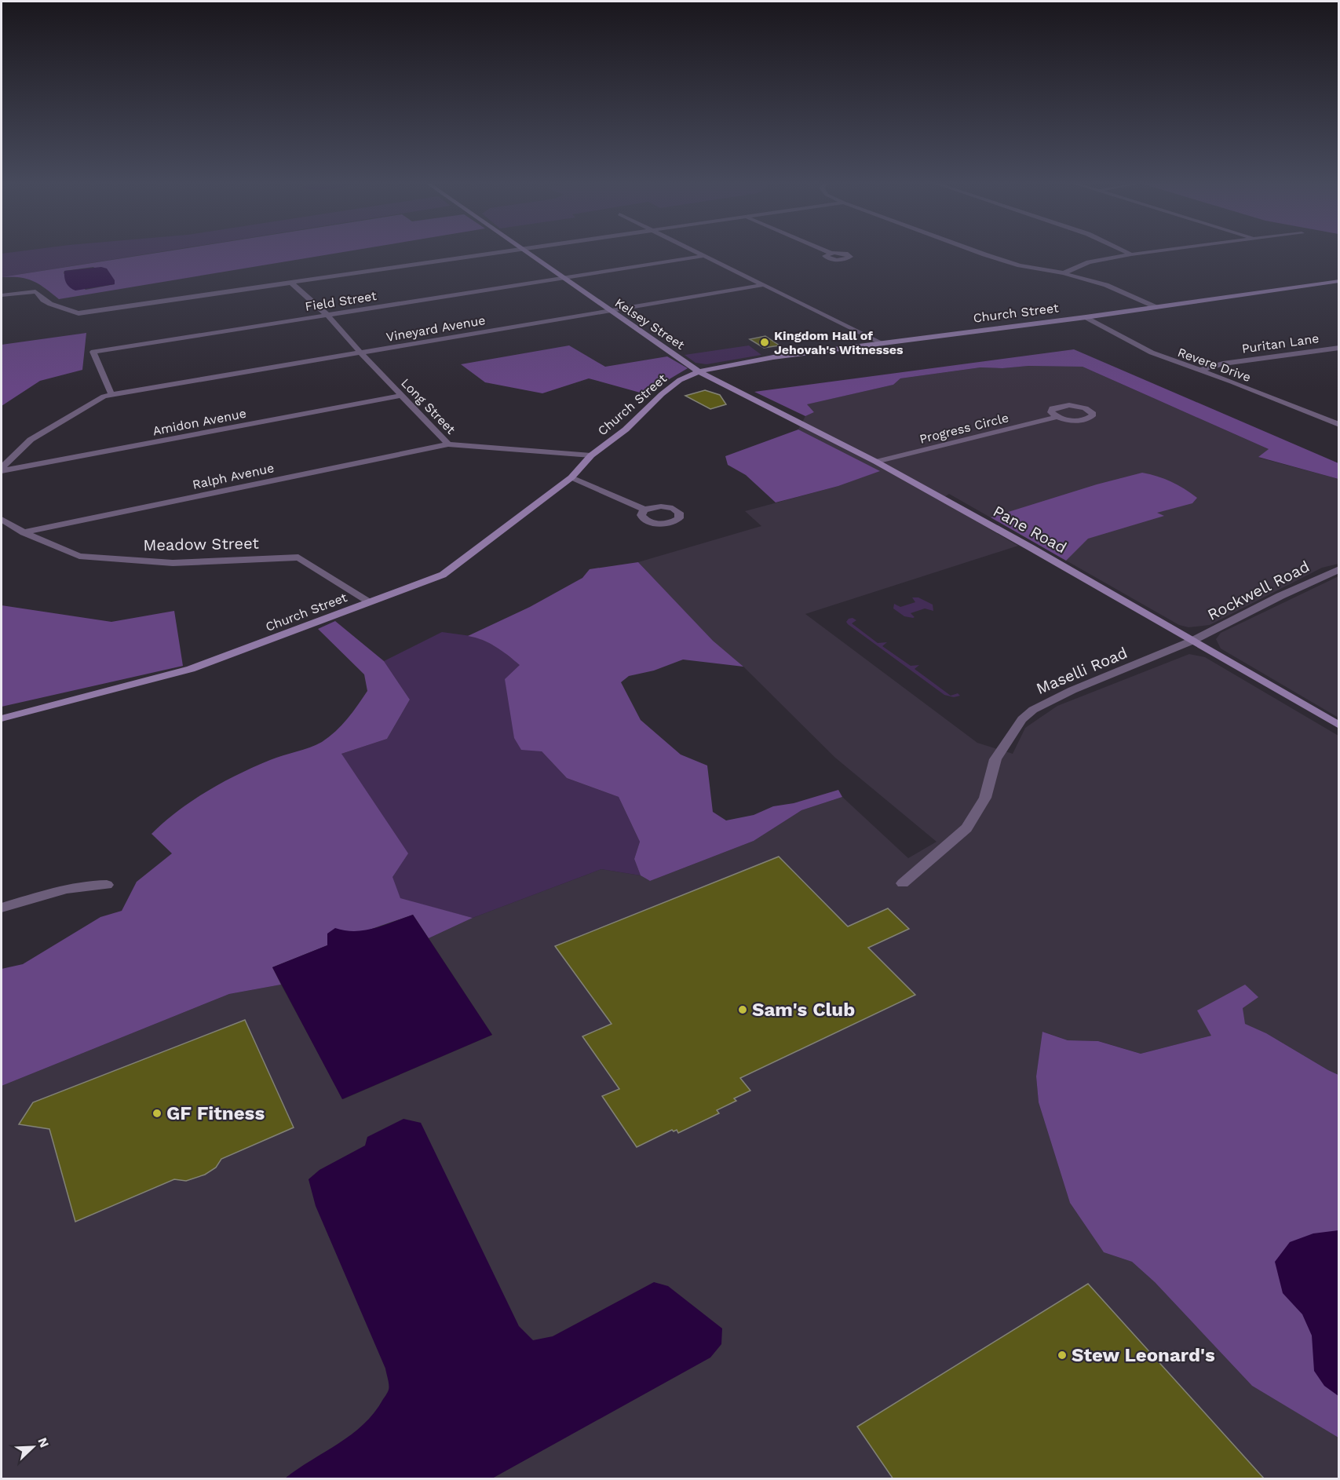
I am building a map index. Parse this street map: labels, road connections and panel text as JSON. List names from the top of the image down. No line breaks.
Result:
{"streets":{"street":["Field Street","Church Street","Kelsey Street","Vineyard Avenue","Puritan Lane","Revere Drive","Long Street","Amidon Avenue","Progress Circle","Ralph Avenue","Pane Road","Meadow Street","Rockwell Road","Maselli Road"]},"crossings":[["Field Street","Kelsey Street"],["Field Street","Vineyard Avenue"],["Field Street","Long Street"],["Church Street","Kelsey Street"],["Church Street","Revere Drive"],["Church Street","Long Street"],["Church Street","Pane Road"],["Church Street","Meadow Street"],["Kelsey Street","Vineyard Avenue"],["Kelsey Street","Pane Road"],["Vineyard Avenue","Long Street"],["Puritan Lane","Revere Drive"],["Long Street","Amidon Avenue"],["Long Street","Ralph Avenue"],["Progress Circle","Pane Road"],["Ralph Avenue","Meadow Street"],["Pane Road","Rockwell Road"],["Pane Road","Maselli Road"],["Rockwell Road","Maselli Road"]],"places":["Kingdom Hall of Jehovah's Witnesses","Sam's Club","GF Fitness","Stew Leonard's"],"north":"top right"}
